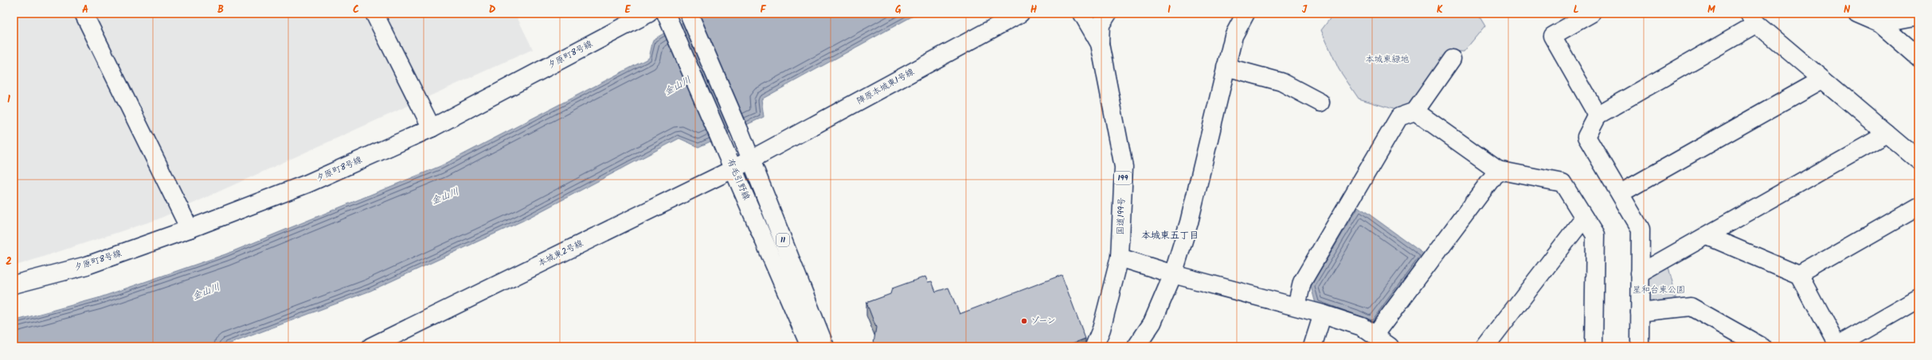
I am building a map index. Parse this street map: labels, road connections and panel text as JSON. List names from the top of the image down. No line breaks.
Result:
{"streets":{"main road":["夕原町8号線","陣原本城東1号線","199","有毛引野線","国道199号","11","本城東2号線"]},"crossings":[["陣原本城東1号線","11"],["陣原本城東1号線","本城東2号線"],["199","国道199号"],["有毛引野線","本城東2号線"],["11","本城東2号線"]],"districts":["本城東五丁目"],"water":["金山川"],"parks":["本城東緑地","星和台東公園"],"places":["ゾーン"],"grid":{"columns":["A","B","C","D","E","F","G","H","I","J","K","L","M","N"],"rows":["1","2"]}}
